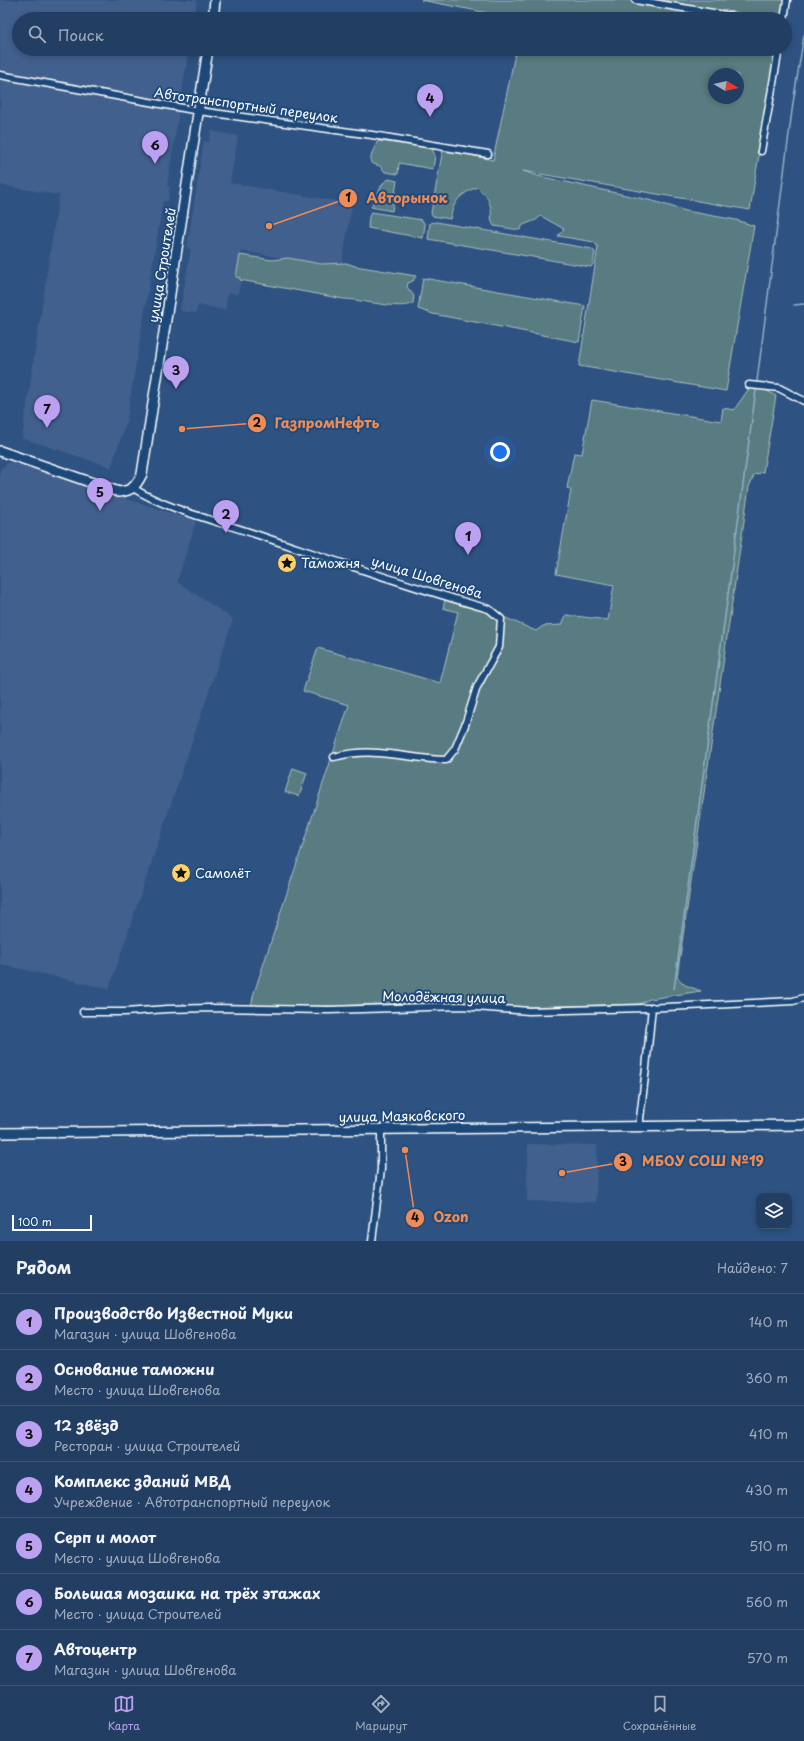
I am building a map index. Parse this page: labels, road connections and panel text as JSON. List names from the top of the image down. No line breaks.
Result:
{"streets":{"street":["Автотранспортный переулок","улица Строителей","улица Шовгенова","Молодёжная улица","улица Маяковского"]},"crossings":[["Автотранспортный переулок","улица Строителей"],["улица Строителей","улица Шовгенова"]],"places":{"other":["Авторынок","ГазпромНефть","Ozon","МБОУ СОШ №19"],"place":["Таможня","Самолёт"]},"scale_bar":"100 m","north":"right","page":{"search":"Поиск","pins":["4","6","3","7","5","2","1"],"scale":"100 m","heading":["Рядом","Найдено: 7"],"list":[{"mark":"1","name":"Производство Известной Муки","note":"Магазин · улица Шовгенова","value":"140 m"},{"mark":"2","name":"Основание таможни","note":"Место · улица Шовгенова","value":"360 m"},{"mark":"3","name":"12 звёзд","note":"Ресторан · улица Строителей","value":"410 m"},{"mark":"4","name":"Комплекс зданий МВД","note":"Учреждение · Автотранспортный переулок","value":"430 m"},{"mark":"5","name":"Серп и молот","note":"Место · улица Шовгенова","value":"510 m"},{"mark":"6","name":"Большая мозаика на трёх этажах","note":"Место · улица Строителей","value":"560 m"},{"mark":"7","name":"Автоцентр","note":"Магазин · улица Шовгенова","value":"570 m"}],"nav":["Карта","Маршрут","Сохранённые"]}}
